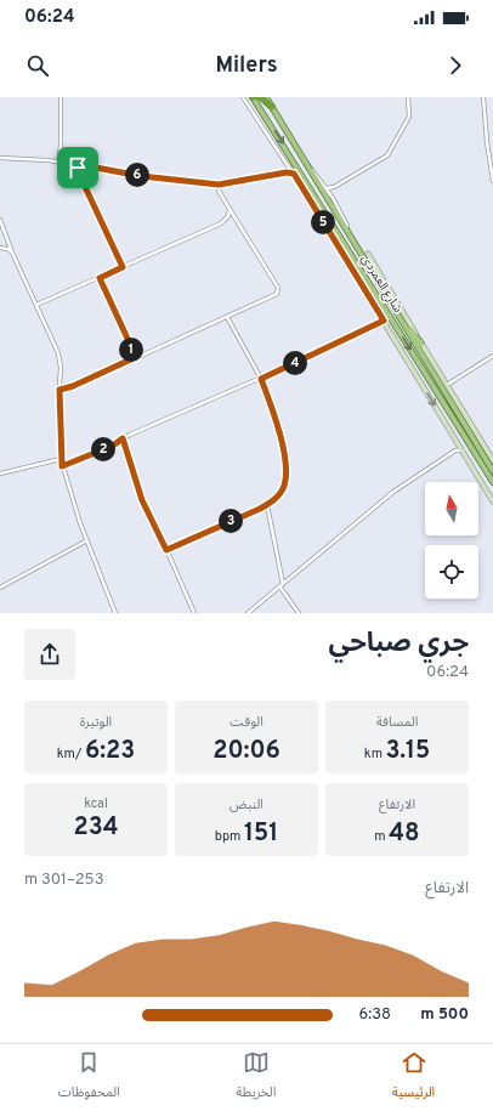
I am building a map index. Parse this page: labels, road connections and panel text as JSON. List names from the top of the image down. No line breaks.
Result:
{"streets":{"main road":["شارع العمردي"]},"north":"top","page":{"status":"06:24","header":"Milers","pins":["6","5","1","4","2","3"],"heading":["جري صباحي","06:24"],"stats":[["المسافة","3.15 km"],["الوقت","20:06"],["الوتيرة","6:23 /km"],["الارتفاع","48 m"],["النبض","151 bpm"],["kcal","234"]],"chart":["الارتفاع","253–301 m"],"list":[{"name":"500 m","note":"6:38"}],"tabs":["الرئيسية","الخريطة","المحفوظات"]}}
